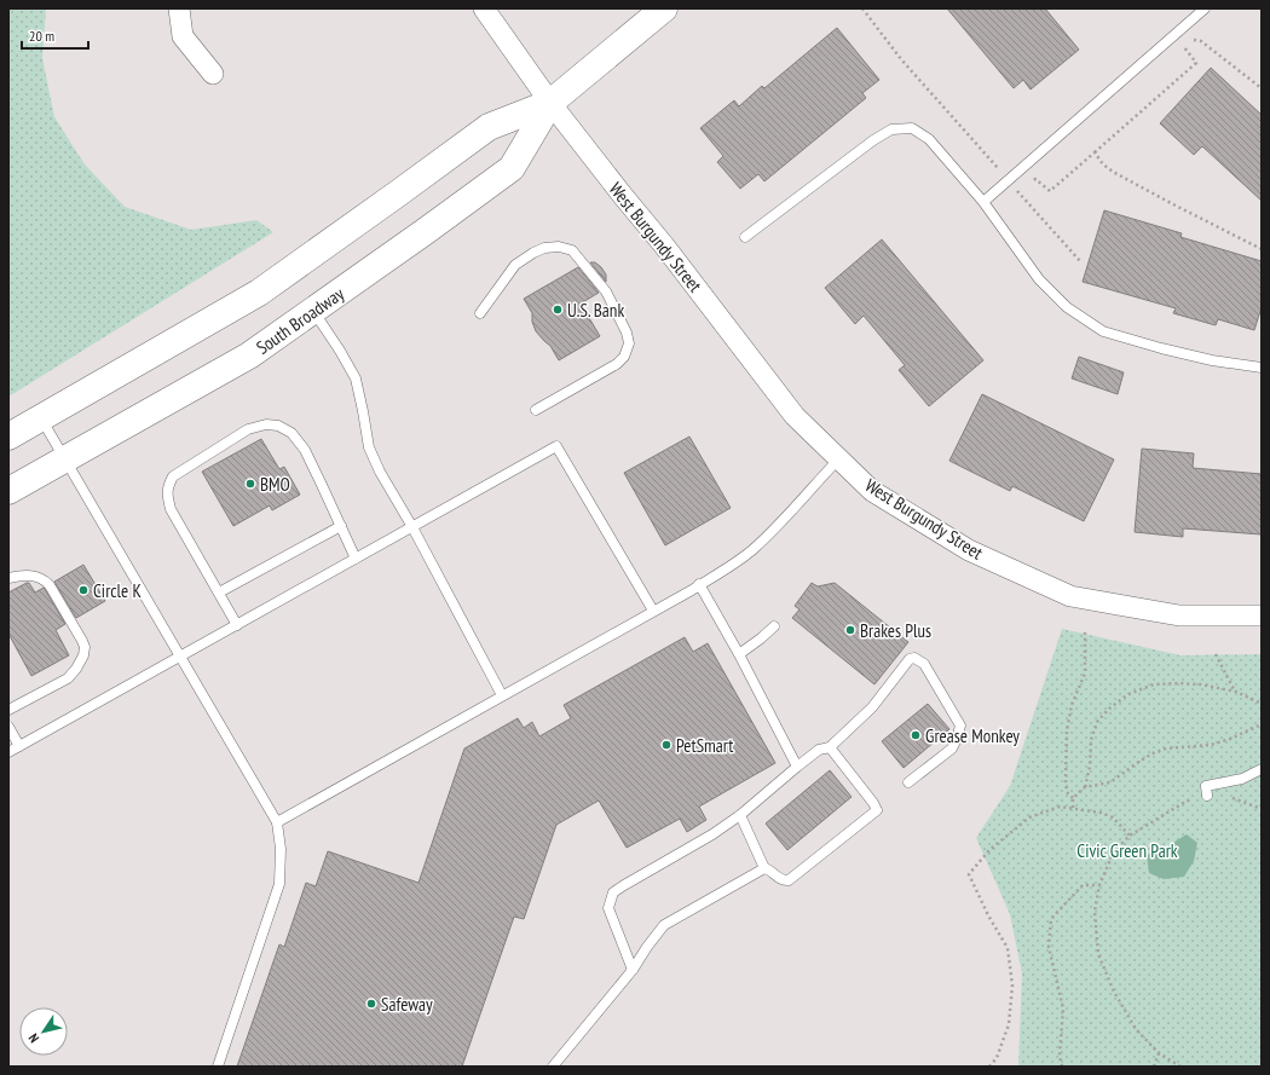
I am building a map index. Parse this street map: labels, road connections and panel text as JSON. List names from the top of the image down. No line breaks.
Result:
{"streets":{"main road":["South Broadway"],"street":["West Burgundy Street"]},"crossings":[["West Burgundy Street","South Broadway"]],"parks":["Civic Green Park"],"places":["U.S. Bank","BMO","Circle K","Brakes Plus","Grease Monkey","PetSmart","Safeway"],"scale_bar":"20 m","north":"bottom left"}
